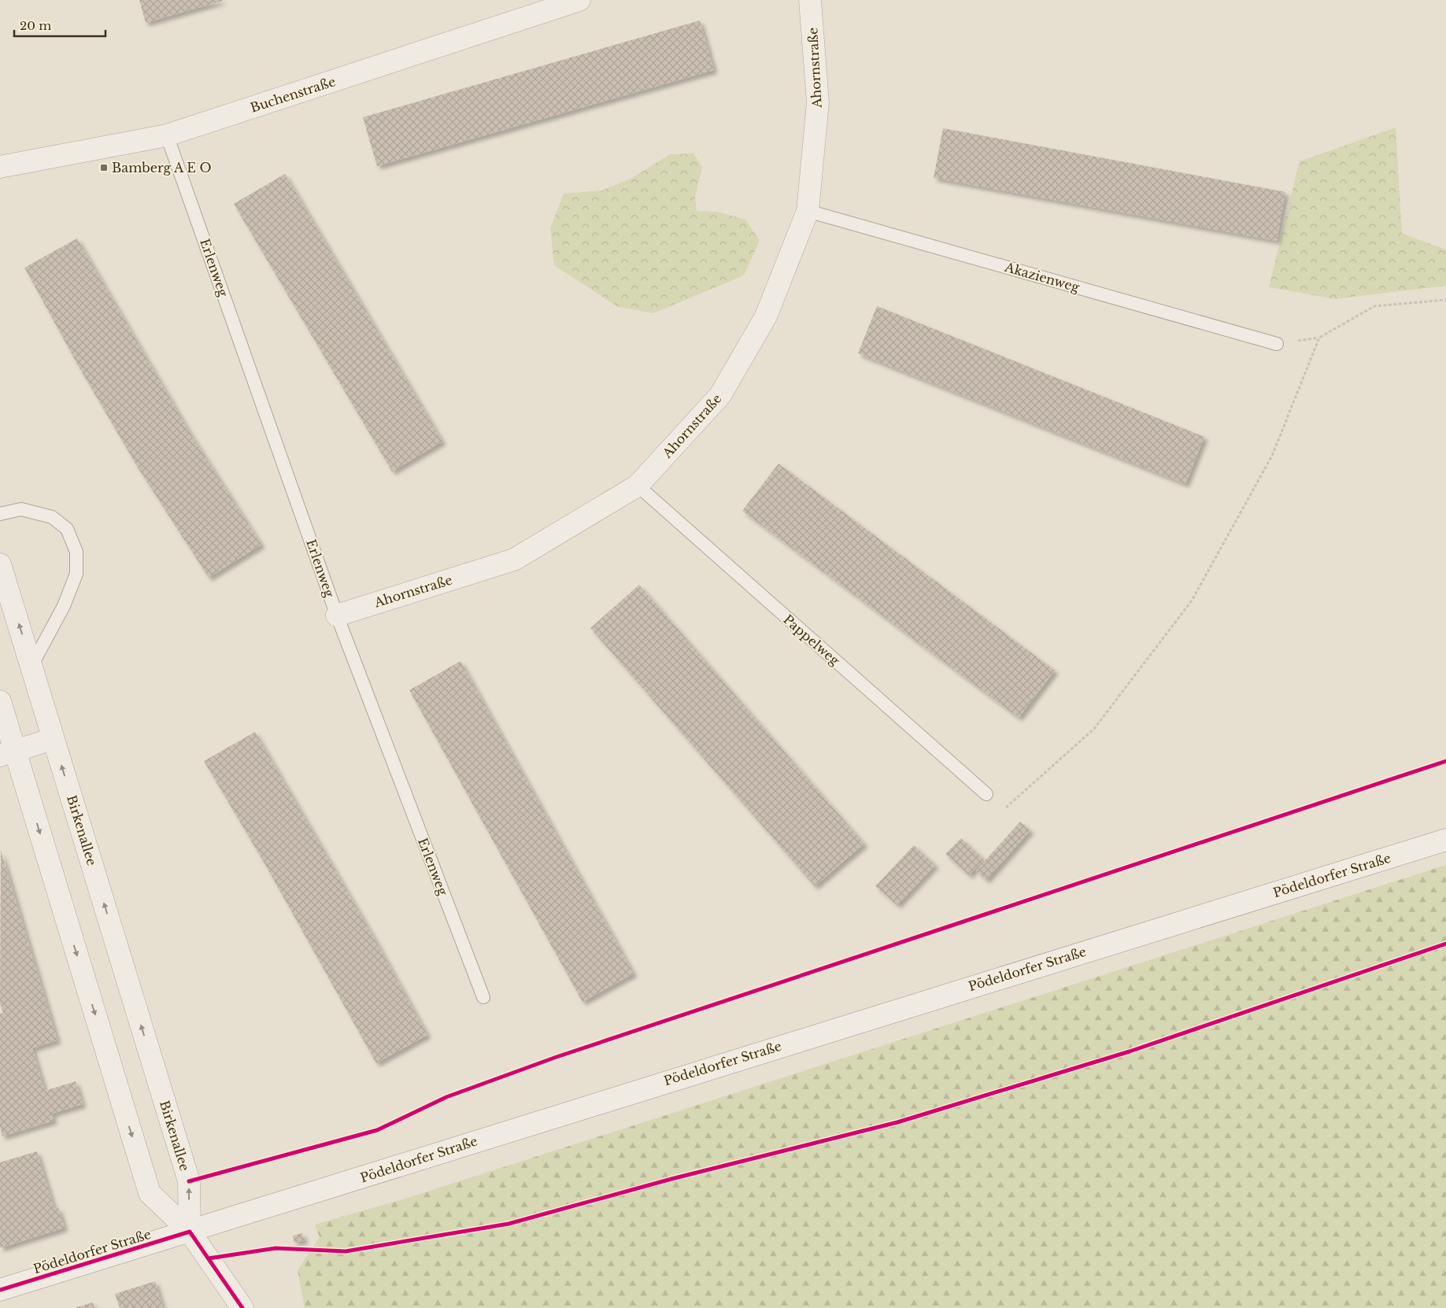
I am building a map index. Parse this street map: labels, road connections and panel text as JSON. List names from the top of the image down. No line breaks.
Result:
{"streets":{"street":["Ahornstraße","Buchenstraße","Birkenallee","Pödeldorfer Straße"],"lane":["Erlenweg","Akazienweg","Pappelweg"]},"crossings":[["Ahornstraße","Erlenweg"],["Ahornstraße","Akazienweg"],["Ahornstraße","Pappelweg"],["Buchenstraße","Erlenweg"],["Birkenallee","Pödeldorfer Straße"]],"places":{"transit":["Bamberg A E O"]},"scale_bar":"20 m"}
